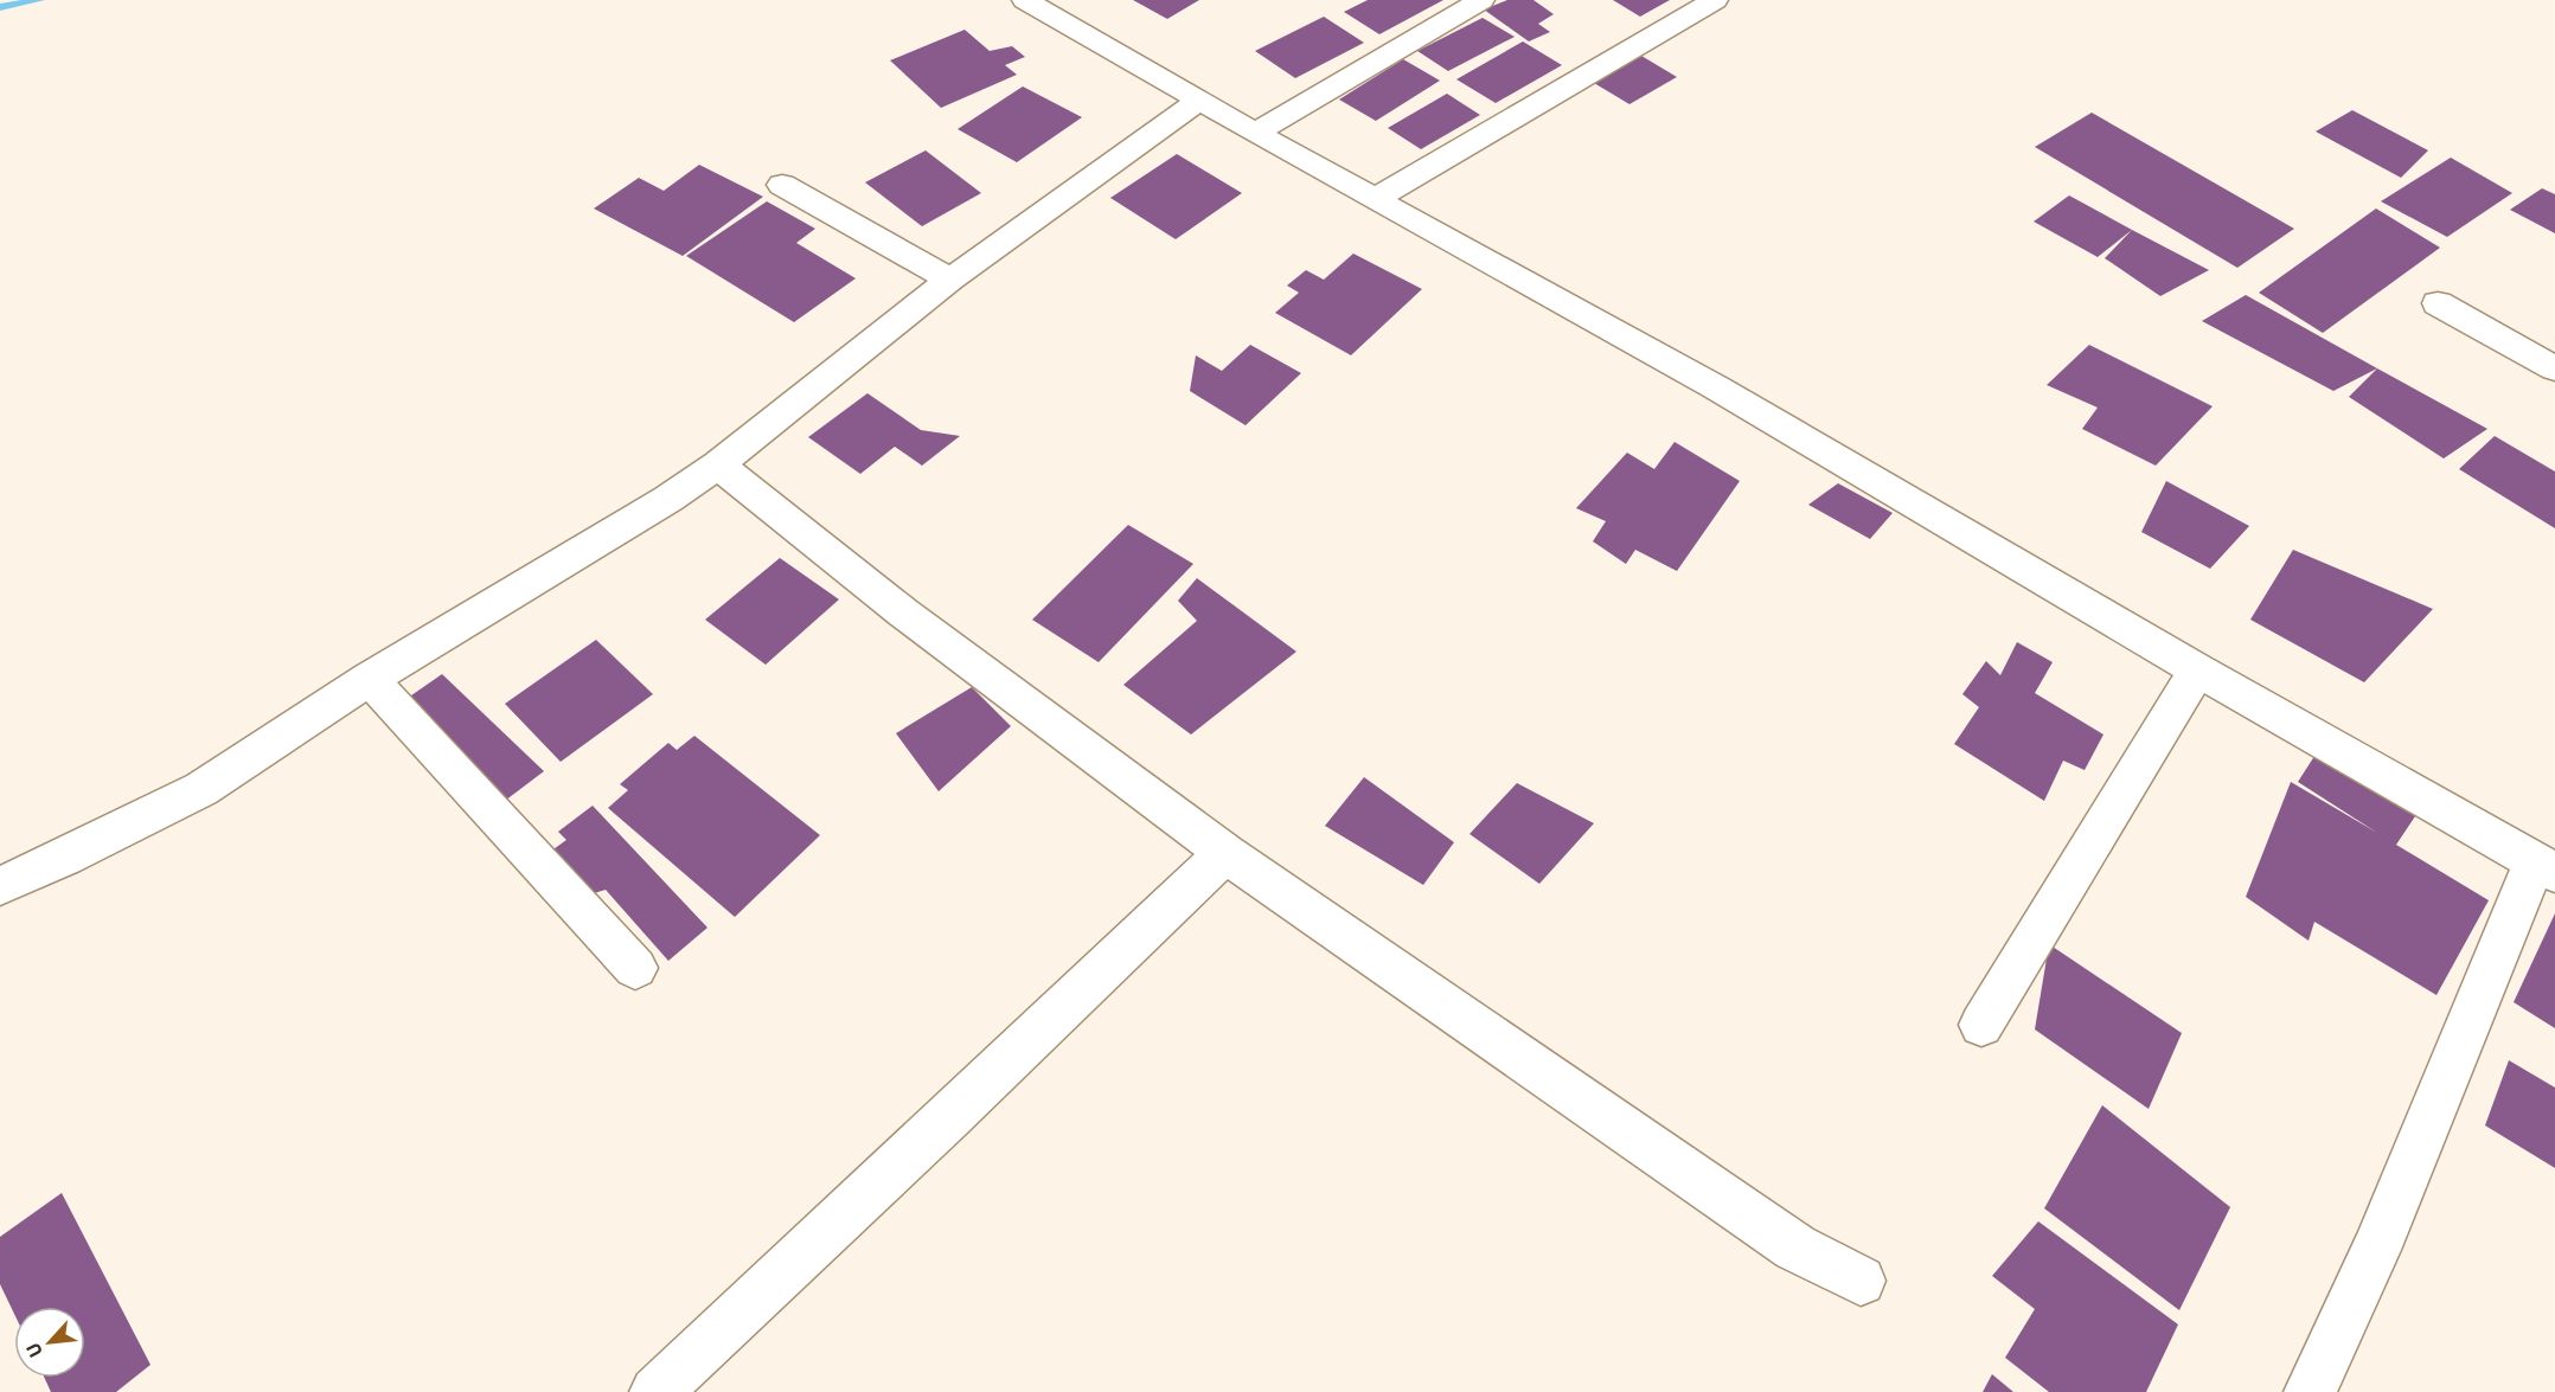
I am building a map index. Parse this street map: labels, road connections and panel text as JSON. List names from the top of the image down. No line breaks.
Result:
{"north":"bottom left"}
